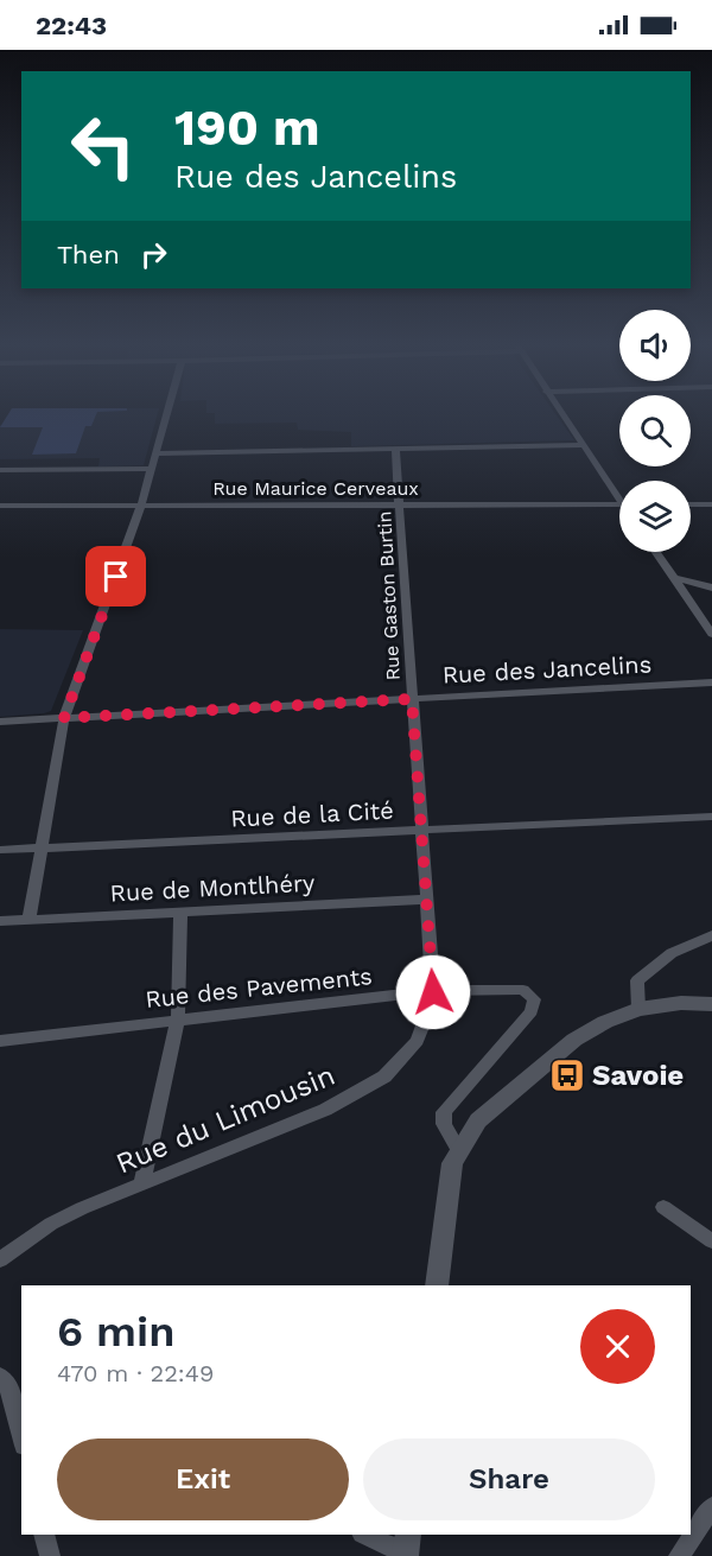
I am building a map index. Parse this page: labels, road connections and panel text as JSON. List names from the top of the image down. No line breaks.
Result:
{"streets":{"street":["Rue Maurice Cerveaux","Rue Gaston Burtin","Rue des Jancelins","Rue de la Cité","Rue de Montlhéry","Rue des Pavements","Rue du Limousin"]},"crossings":[["Rue Maurice Cerveaux","Rue Gaston Burtin"],["Rue Gaston Burtin","Rue des Jancelins"],["Rue Gaston Burtin","Rue de la Cité"],["Rue Gaston Burtin","Rue de Montlhéry"],["Rue Gaston Burtin","Rue des Pavements"],["Rue Gaston Burtin","Rue du Limousin"],["Rue des Pavements","Rue du Limousin"]],"places":{"bus stop":["Savoie"]},"page":{"status":"22:43","turn":["190 m","Rue des Jancelins"],"then":"Then","heading":["6 min","470 m · 22:49"],"buttons":["Exit","Share"]}}
